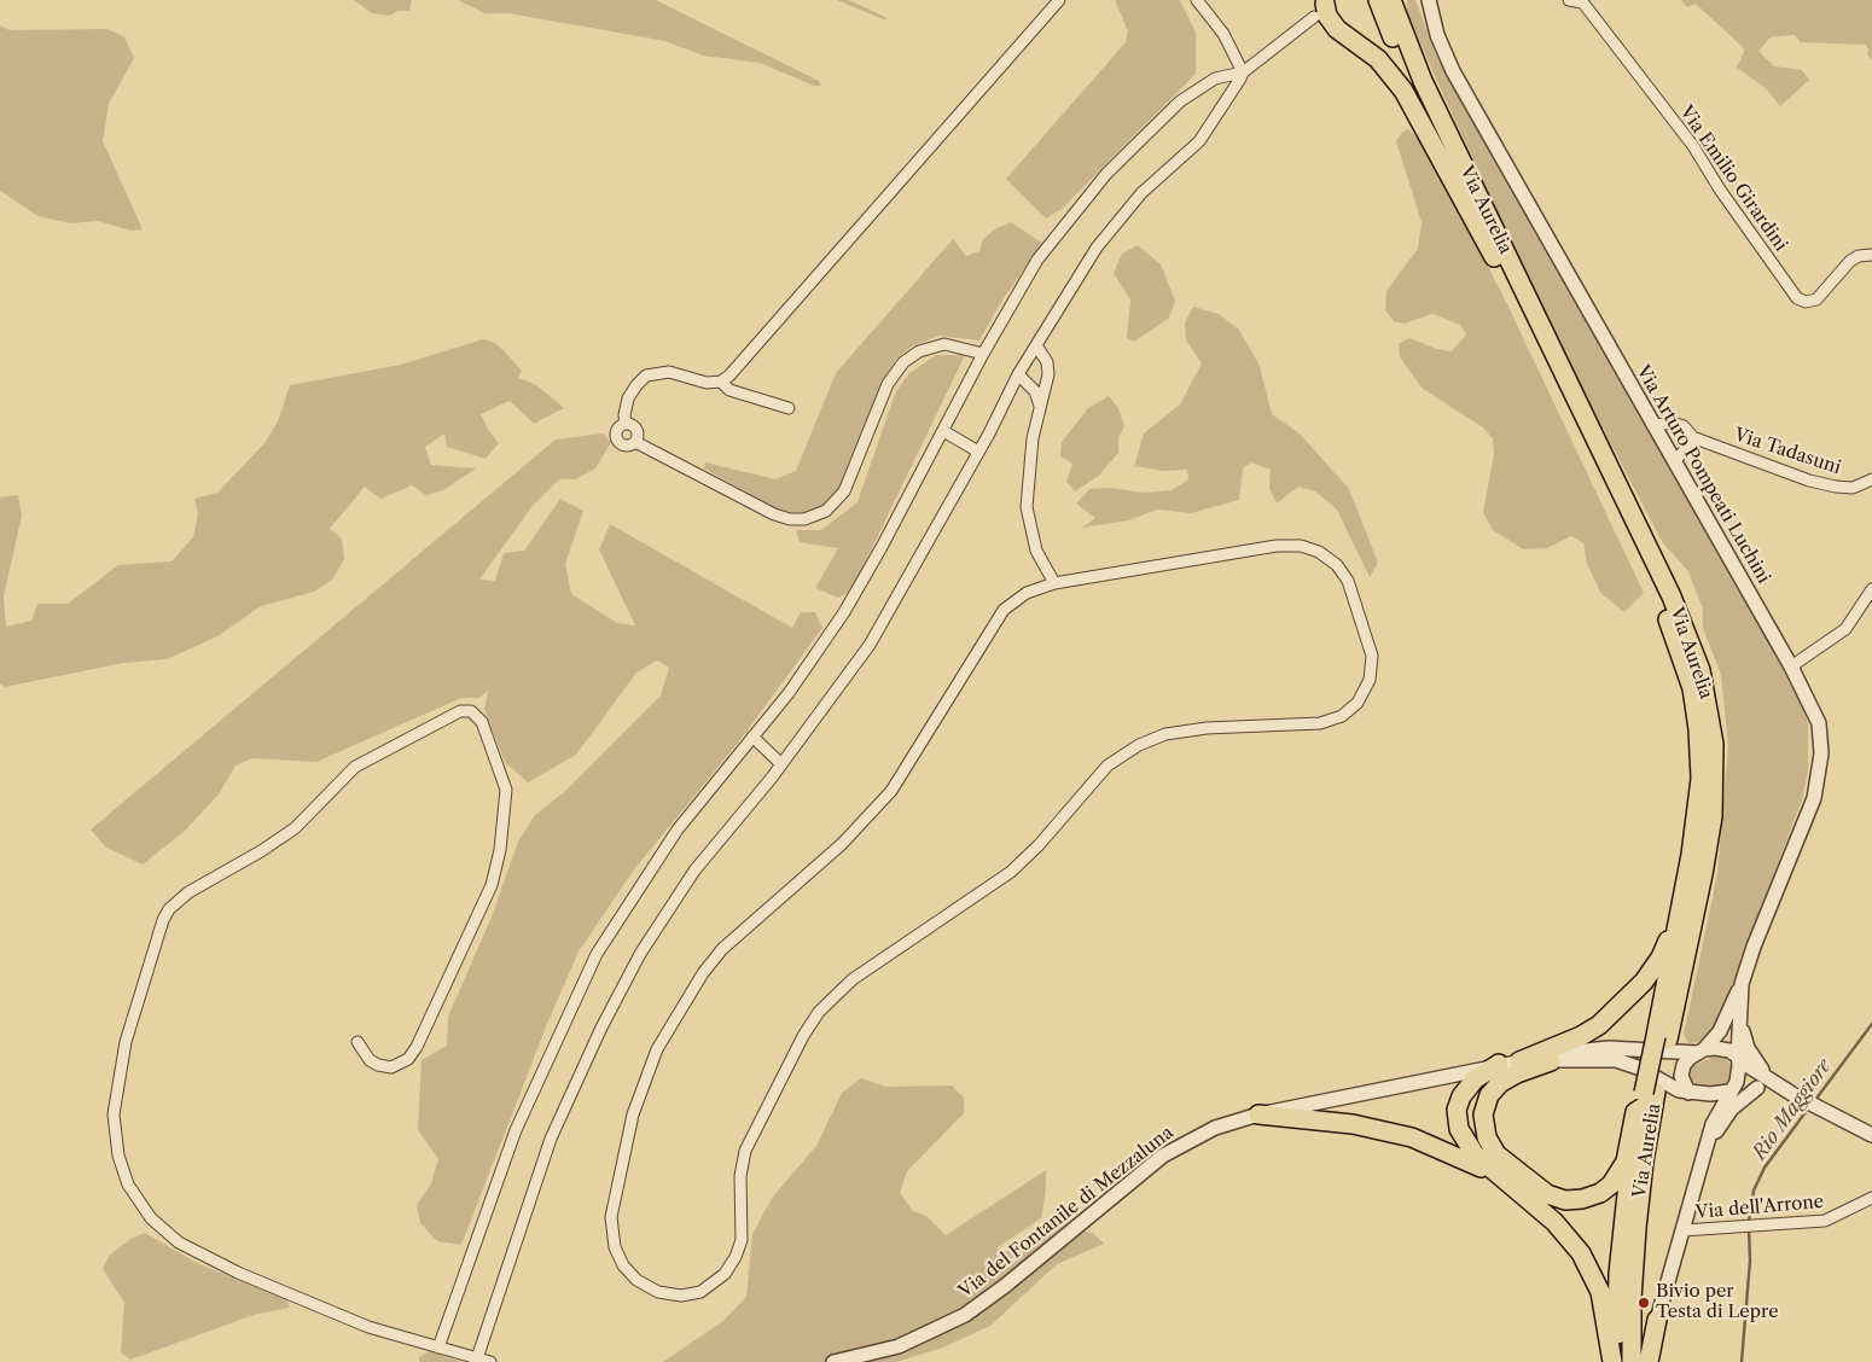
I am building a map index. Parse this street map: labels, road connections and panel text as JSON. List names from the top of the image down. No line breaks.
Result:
{"streets":{"highway":["Via Aurelia"],"street":["Via Emilio Girardini","Via Tadasuni","Via Arturo Pompeati Luchini","Via dell'Arrone","Via del Fontanile di Mezzaluna"]},"crossings":[["Via Tadasuni","Via Arturo Pompeati Luchini"],["Via Arturo Pompeati Luchini","Via del Fontanile di Mezzaluna"]],"water":["Rio Maggiore"],"places":["Bivio per Testa di Lepre"]}
